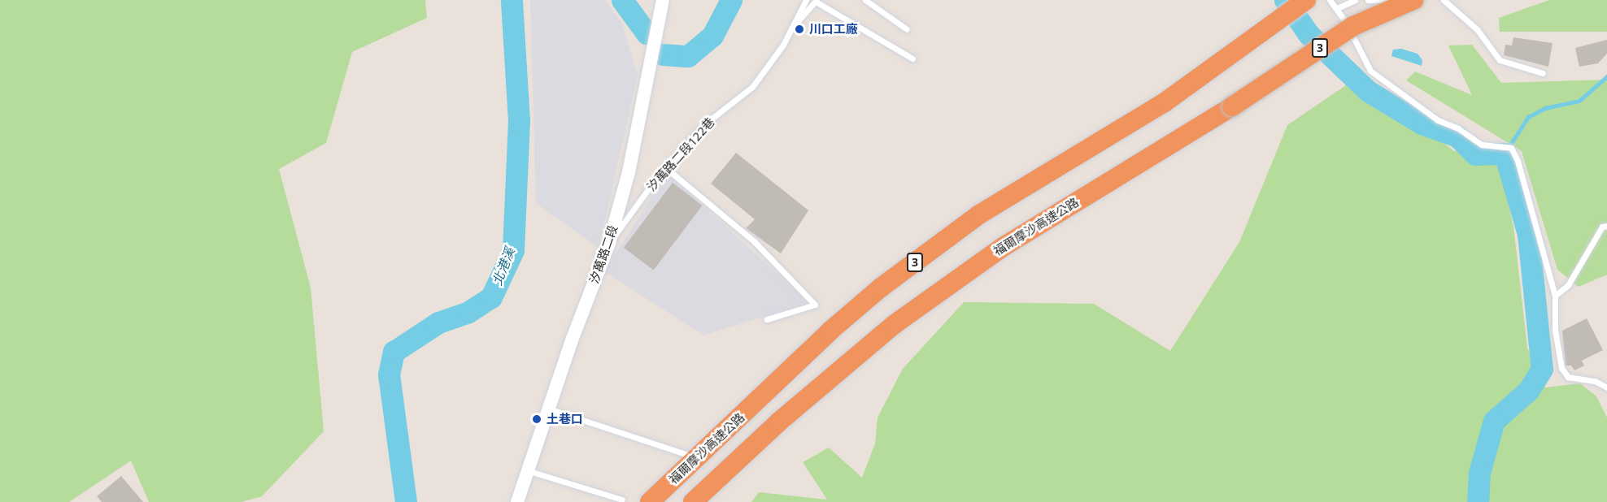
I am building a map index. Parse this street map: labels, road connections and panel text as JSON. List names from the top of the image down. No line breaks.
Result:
{"streets":{"highway":["3","福爾摩沙高速公路"],"street":["汐萬路二段"],"lane":["汐萬路二段122巷"]},"crossings":[["汐萬路二段122巷","汐萬路二段"]],"water":["北港溪"],"places":["川口工廠","土巷口"]}
